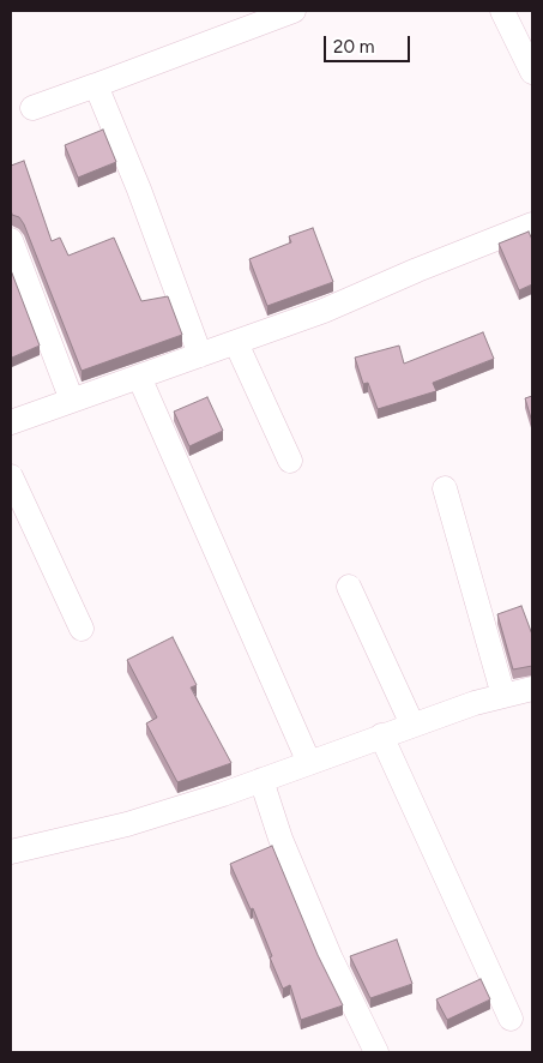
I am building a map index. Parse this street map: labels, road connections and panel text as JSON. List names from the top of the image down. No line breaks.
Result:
{"scale_bar":"20 m"}
